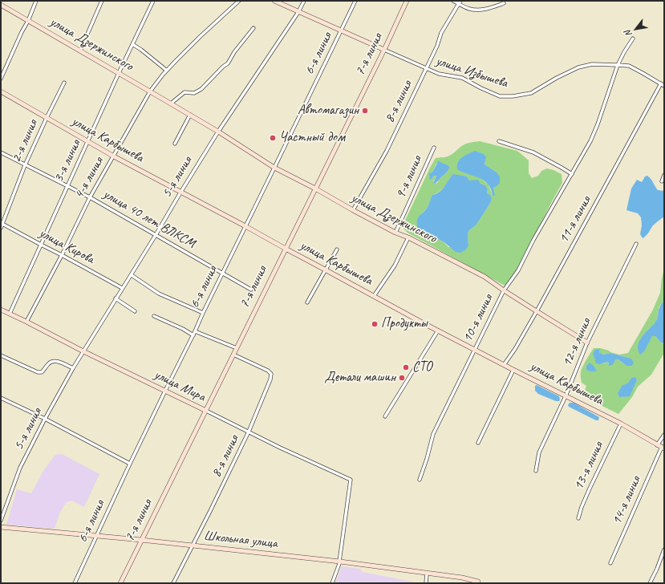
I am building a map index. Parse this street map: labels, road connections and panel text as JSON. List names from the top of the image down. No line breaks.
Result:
{"streets":{"street":["улица Дзержинского","6-я линия","7-я линия","улица Избышева","8-я линия","улица Карбышева","2-я линия","3-я линия","5-я линия","9-я линия","4-я линия","улица 40 лет ВЛКСМ","11-я линия","улица Кирова","10-я линия","12-я линия","улица Мира","13-я линия","14-я линия","Школьная улица"]},"crossings":[["улица Дзержинского","6-я линия"],["улица Дзержинского","7-я линия"],["улица Дзержинского","8-я линия"],["улица Дзержинского","3-я линия"],["улица Дзержинского","5-я линия"],["улица Дзержинского","9-я линия"],["улица Дзержинского","4-я линия"],["улица Дзержинского","11-я линия"],["улица Дзержинского","10-я линия"],["улица Дзержинского","12-я линия"],["6-я линия","улица Избышева"],["6-я линия","улица Карбышева"],["6-я линия","улица 40 лет ВЛКСМ"],["6-я линия","улица Мира"],["6-я линия","Школьная улица"],["7-я линия","улица Избышева"],["7-я линия","8-я линия"],["7-я линия","улица Карбышева"],["7-я линия","улица Мира"],["7-я линия","Школьная улица"],["улица Избышева","8-я линия"],["улица Избышева","5-я линия"],["улица Избышева","11-я линия"],["улица Избышева","10-я линия"],["8-я линия","улица Мира"],["8-я линия","Школьная улица"],["улица Карбышева","2-я линия"],["улица Карбышева","3-я линия"],["улица Карбышева","5-я линия"],["улица Карбышева","4-я линия"],["улица Карбышева","11-я линия"],["улица Карбышева","10-я линия"],["улица Карбышева","12-я линия"],["улица Карбышева","13-я линия"],["улица Карбышева","14-я линия"],["2-я линия","улица 40 лет ВЛКСМ"],["2-я линия","улица Кирова"],["3-я линия","улица 40 лет ВЛКСМ"],["3-я линия","улица Кирова"],["3-я линия","улица Мира"],["5-я линия","улица 40 лет ВЛКСМ"],["5-я линия","улица Кирова"],["5-я линия","улица Мира"],["4-я линия","улица 40 лет ВЛКСМ"],["4-я линия","улица Кирова"],["4-я линия","улица Мира"],["улица Мира","Школьная улица"]],"places":["Автомагазин","Частный дом","Продукты","СТО","Детали машин"],"north":"bottom left"}
